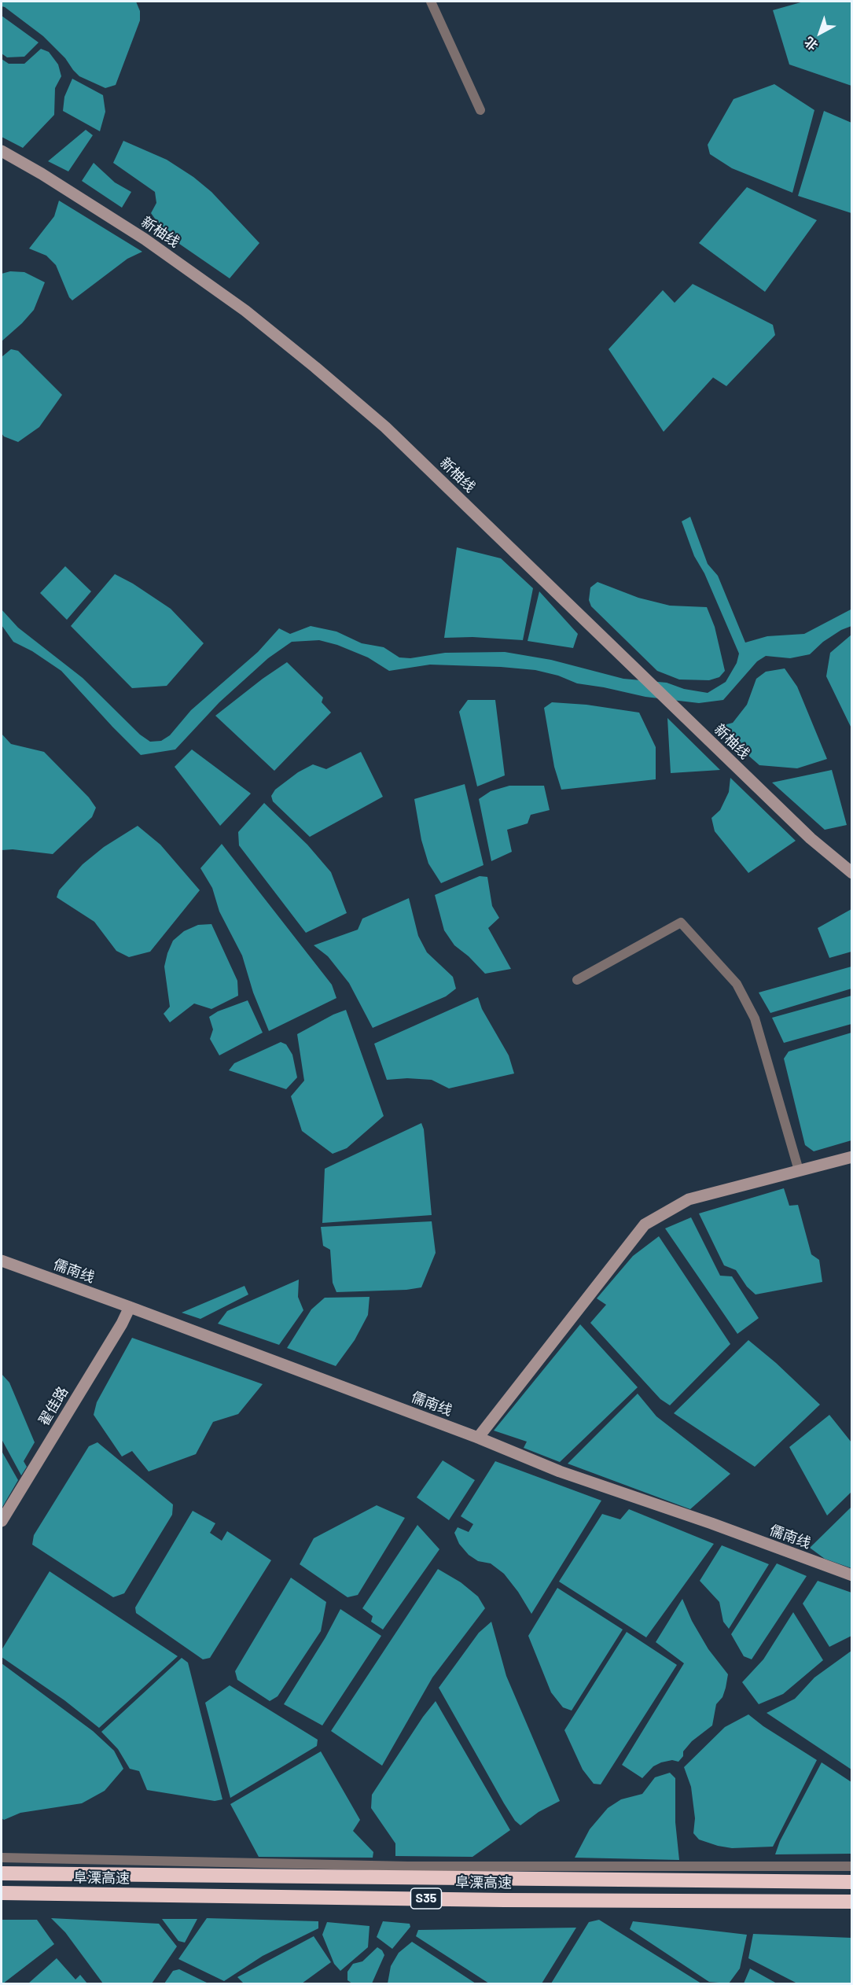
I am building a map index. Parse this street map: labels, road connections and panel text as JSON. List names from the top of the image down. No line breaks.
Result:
{"streets":{"highway":["阜溧高速","S35"],"street":["新柚线","儒南线","翟佳路"]},"crossings":[["儒南线","翟佳路"]],"north":"bottom left"}
